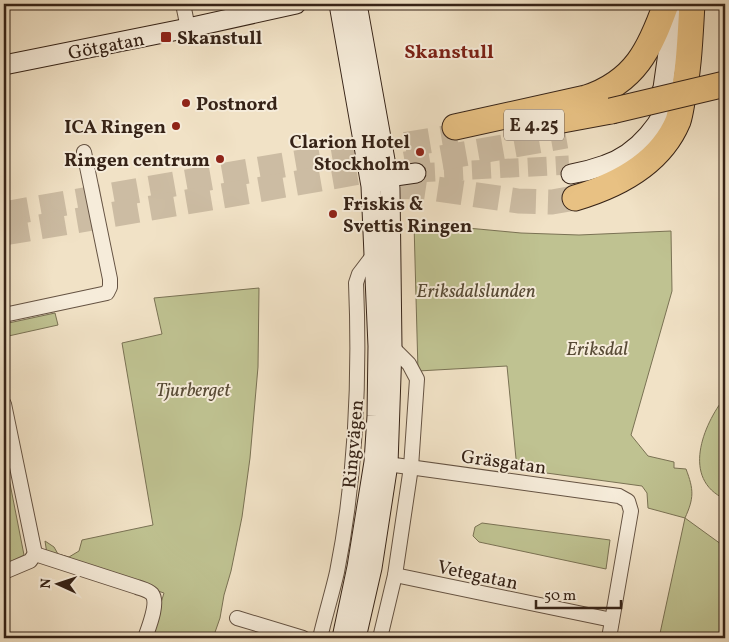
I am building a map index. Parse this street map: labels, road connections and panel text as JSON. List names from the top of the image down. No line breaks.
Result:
{"streets":{"highway":["E 4.25"],"main road":["Götgatan","Ringvägen"],"street":["Gräsgatan","Vetegatan"]},"crossings":[["Ringvägen","Gräsgatan"],["Gräsgatan","Vetegatan"]],"districts":["Skanstull"],"parks":["Eriksdalslunden","Eriksdal","Tjurberget"],"places":{"transit":["Skanstull"],"other":["Postnord","ICA Ringen","Clarion Hotel Stockholm","Ringen centrum","Friskis & Svettis Ringen"]},"scale_bar":"50 m","north":"left"}
